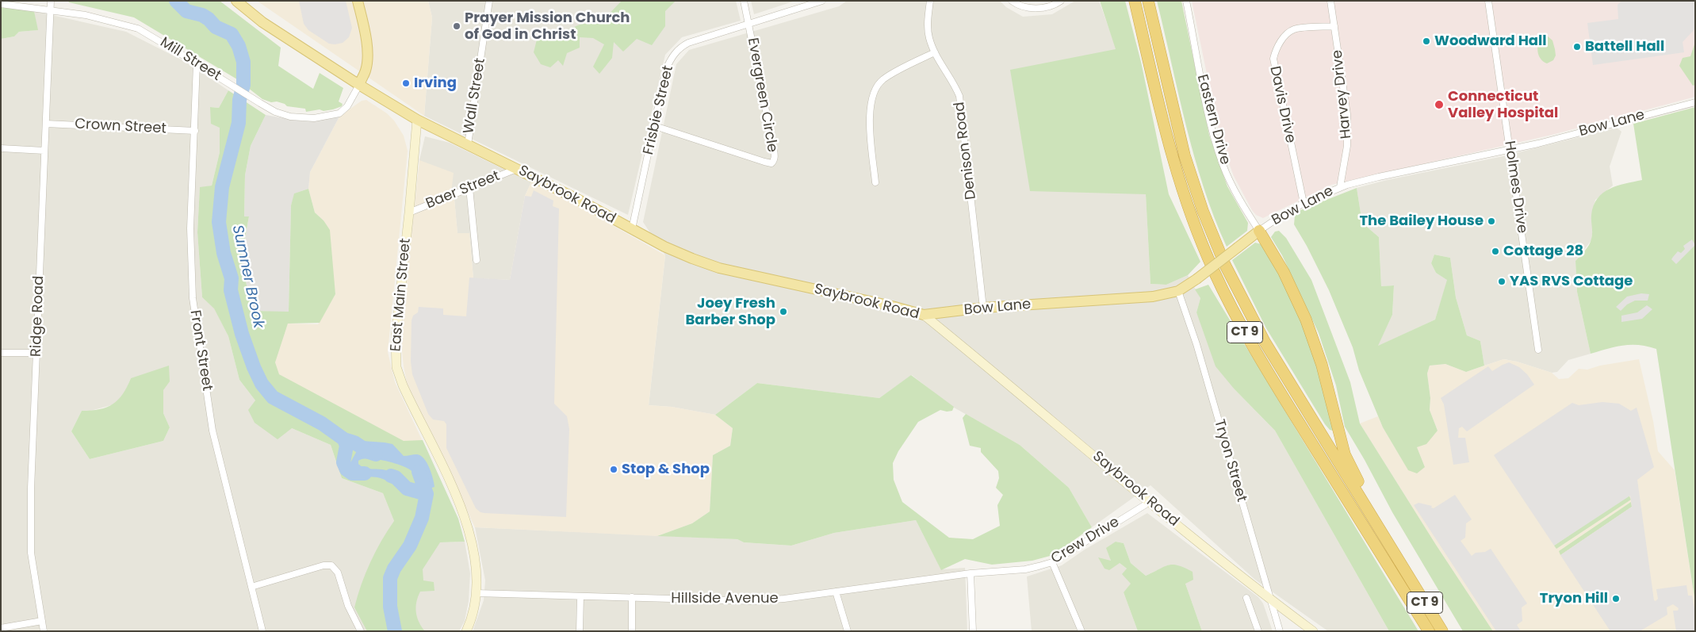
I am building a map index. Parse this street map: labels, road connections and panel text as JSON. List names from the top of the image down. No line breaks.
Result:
{"streets":{"highway":["CT 9"],"main road":["Bow Lane","Saybrook Road","East Main Street"],"street":["Mill Street","Harvey Drive","Evergreen Circle","Wall Street","Davis Drive","Frisbie Street","Eastern Drive","Crown Street","Denison Road","Holmes Drive","Baer Street","Ridge Road","Front Street","Tryon Street","Crew Drive","Hillside Avenue"]},"crossings":[["Mill Street","Ridge Road"],["Mill Street","Front Street"],["Harvey Drive","Davis Drive"],["Harvey Drive","Bow Lane"],["Evergreen Circle","Frisbie Street"],["Wall Street","Saybrook Road"],["Davis Drive","Bow Lane"],["Frisbie Street","Saybrook Road"],["Eastern Drive","Bow Lane"],["Bow Lane","Denison Road"],["Bow Lane","Holmes Drive"],["Bow Lane","Saybrook Road"],["Bow Lane","Tryon Street"],["Crown Street","Ridge Road"],["Crown Street","Front Street"],["Baer Street","Saybrook Road"],["Baer Street","East Main Street"],["Saybrook Road","East Main Street"],["Saybrook Road","Tryon Street"],["Saybrook Road","Crew Drive"],["East Main Street","Hillside Avenue"],["Crew Drive","Hillside Avenue"]],"water":["Sumner Brook"],"places":["Prayer Mission Church of God in Christ","Woodward Hall","Battell Hall","Irving","Connecticut Valley Hospital","The Bailey House","Cottage 28","YAS RVS Cottage","Joey Fresh Barber Shop","Stop & Shop","Tryon Hill"]}
